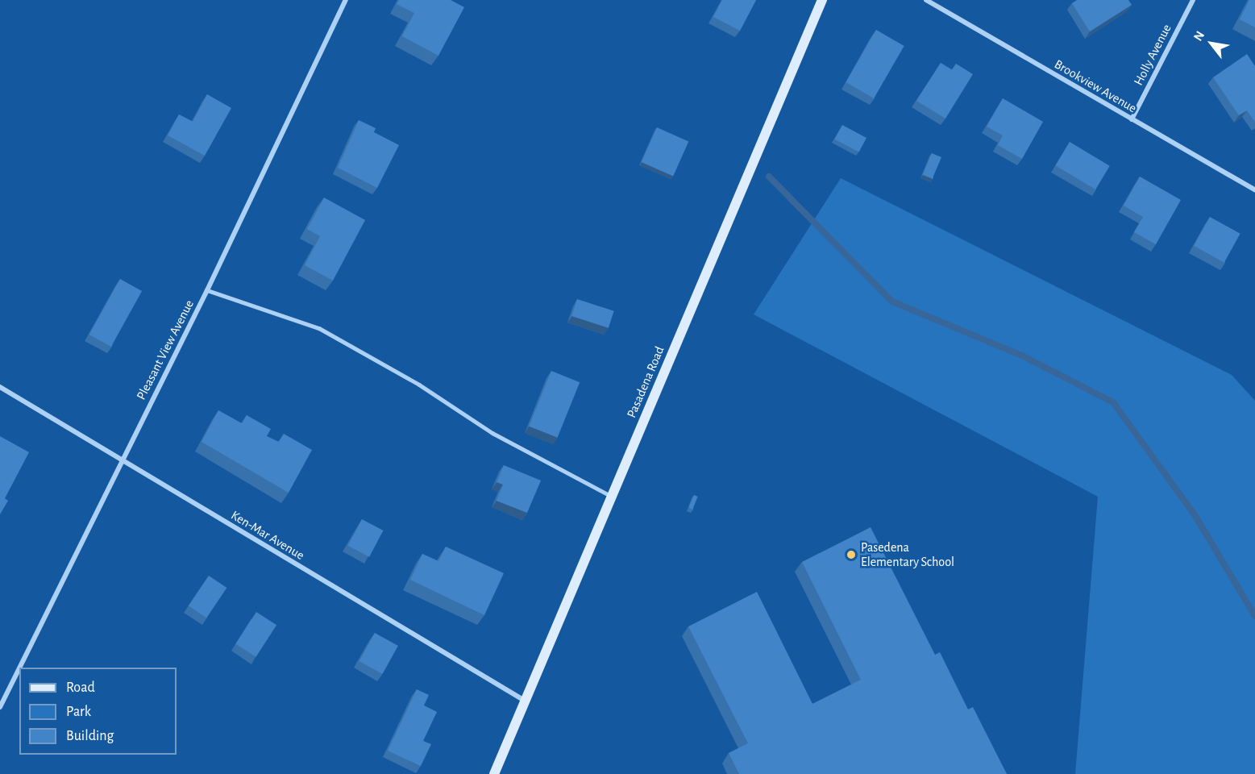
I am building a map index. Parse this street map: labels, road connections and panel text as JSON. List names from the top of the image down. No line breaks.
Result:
{"streets":{"main road":["Pasadena Road"],"street":["Holly Avenue","Brookview Avenue","Pleasant View Avenue","Ken-Mar Avenue"]},"crossings":[["Holly Avenue","Brookview Avenue"],["Pleasant View Avenue","Ken-Mar Avenue"],["Pasadena Road","Ken-Mar Avenue"]],"places":["Pasedena Elementary School"],"legend":["Road","Park","Building"],"north":"top left"}
